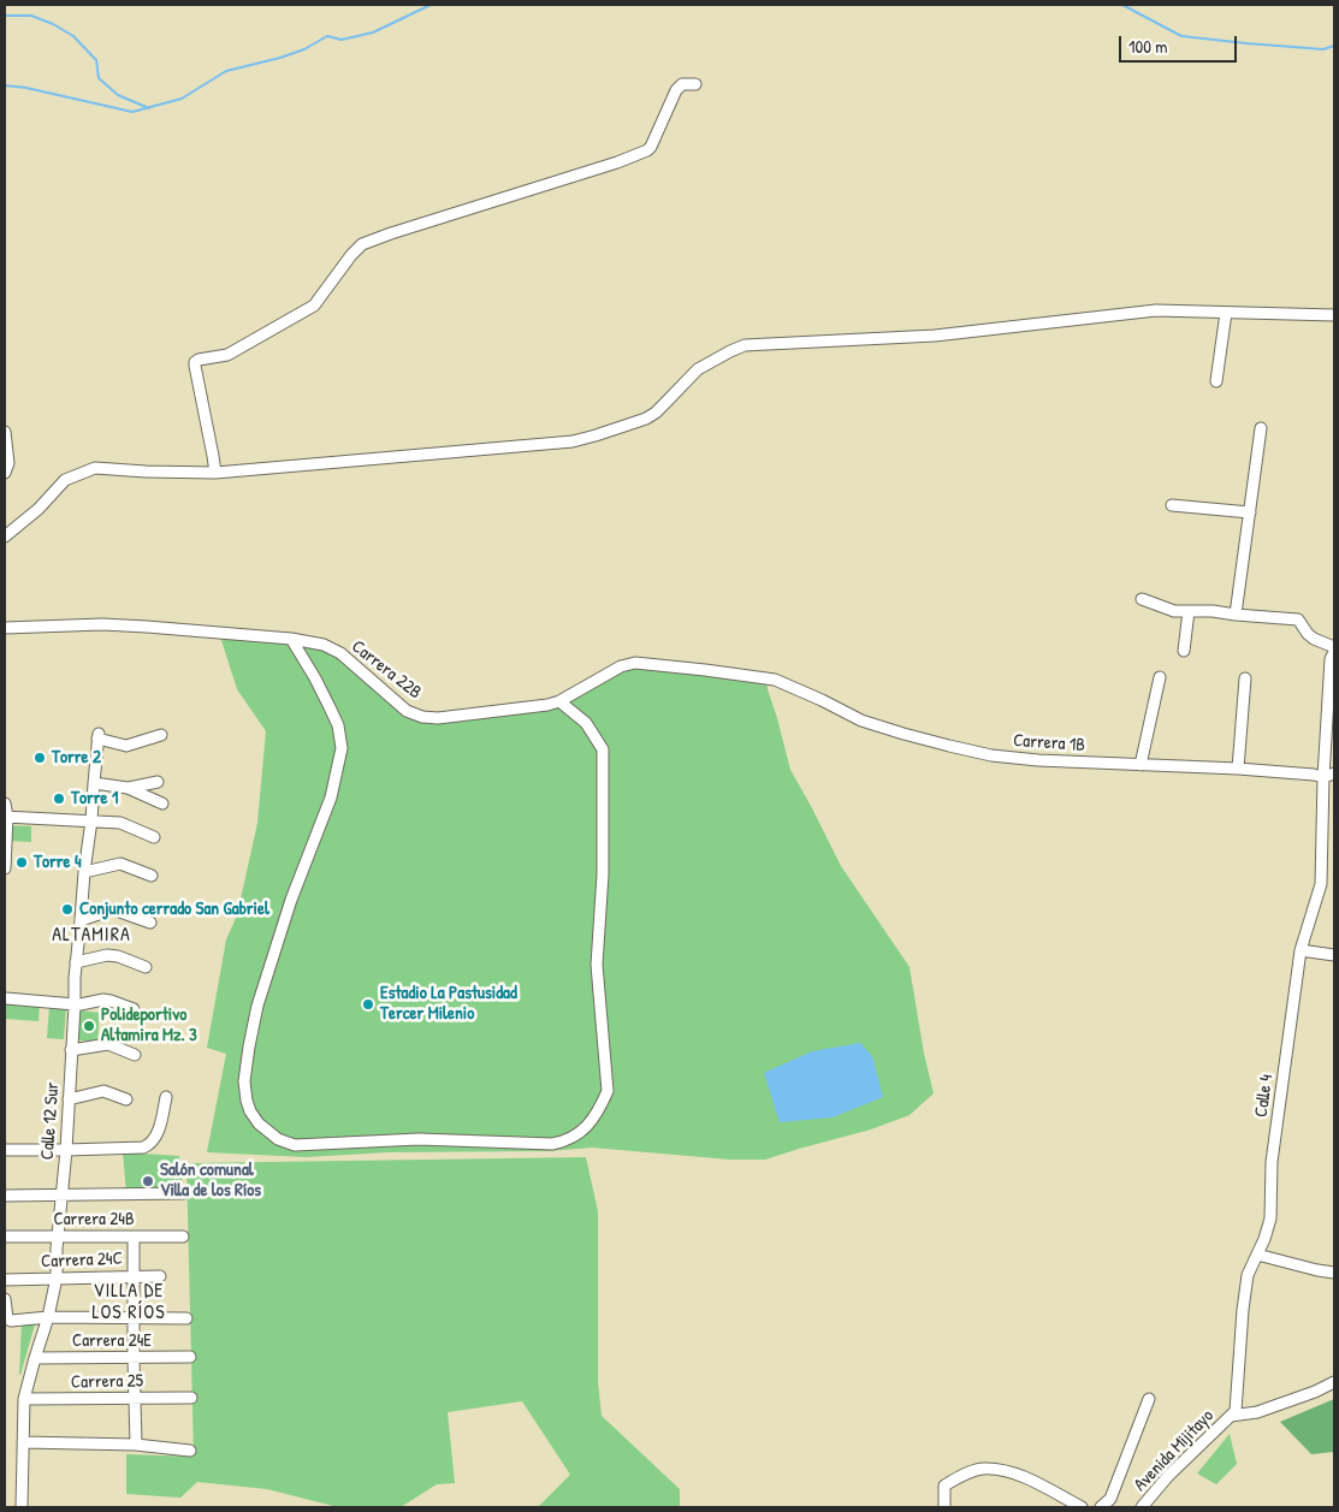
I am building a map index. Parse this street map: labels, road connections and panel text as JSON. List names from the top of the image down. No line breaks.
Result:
{"streets":{"street":["Carrera 22B","Carrera 1B","Calle 4","Calle 12 Sur","Carrera 24B","Carrera 24C","Carrera 24E","Carrera 25","Avenida Mijitayo"]},"crossings":[["Carrera 22B","Carrera 1B"],["Carrera 1B","Calle 4"],["Calle 4","Avenida Mijitayo"],["Calle 12 Sur","Carrera 24B"],["Calle 12 Sur","Carrera 24C"],["Calle 12 Sur","Carrera 24E"],["Calle 12 Sur","Carrera 25"]],"districts":["ALTAMIRA","VILLA DE LOS RÍOS"],"places":["Torre 2","Torre 1","Torre 4","Conjunto cerrado San Gabriel","Estadio La Pastusidad Tercer Milenio","Polideportivo Altamira Mz. 3","Salón comunal Villa de los Ríos"],"scale_bar":"100 m"}
